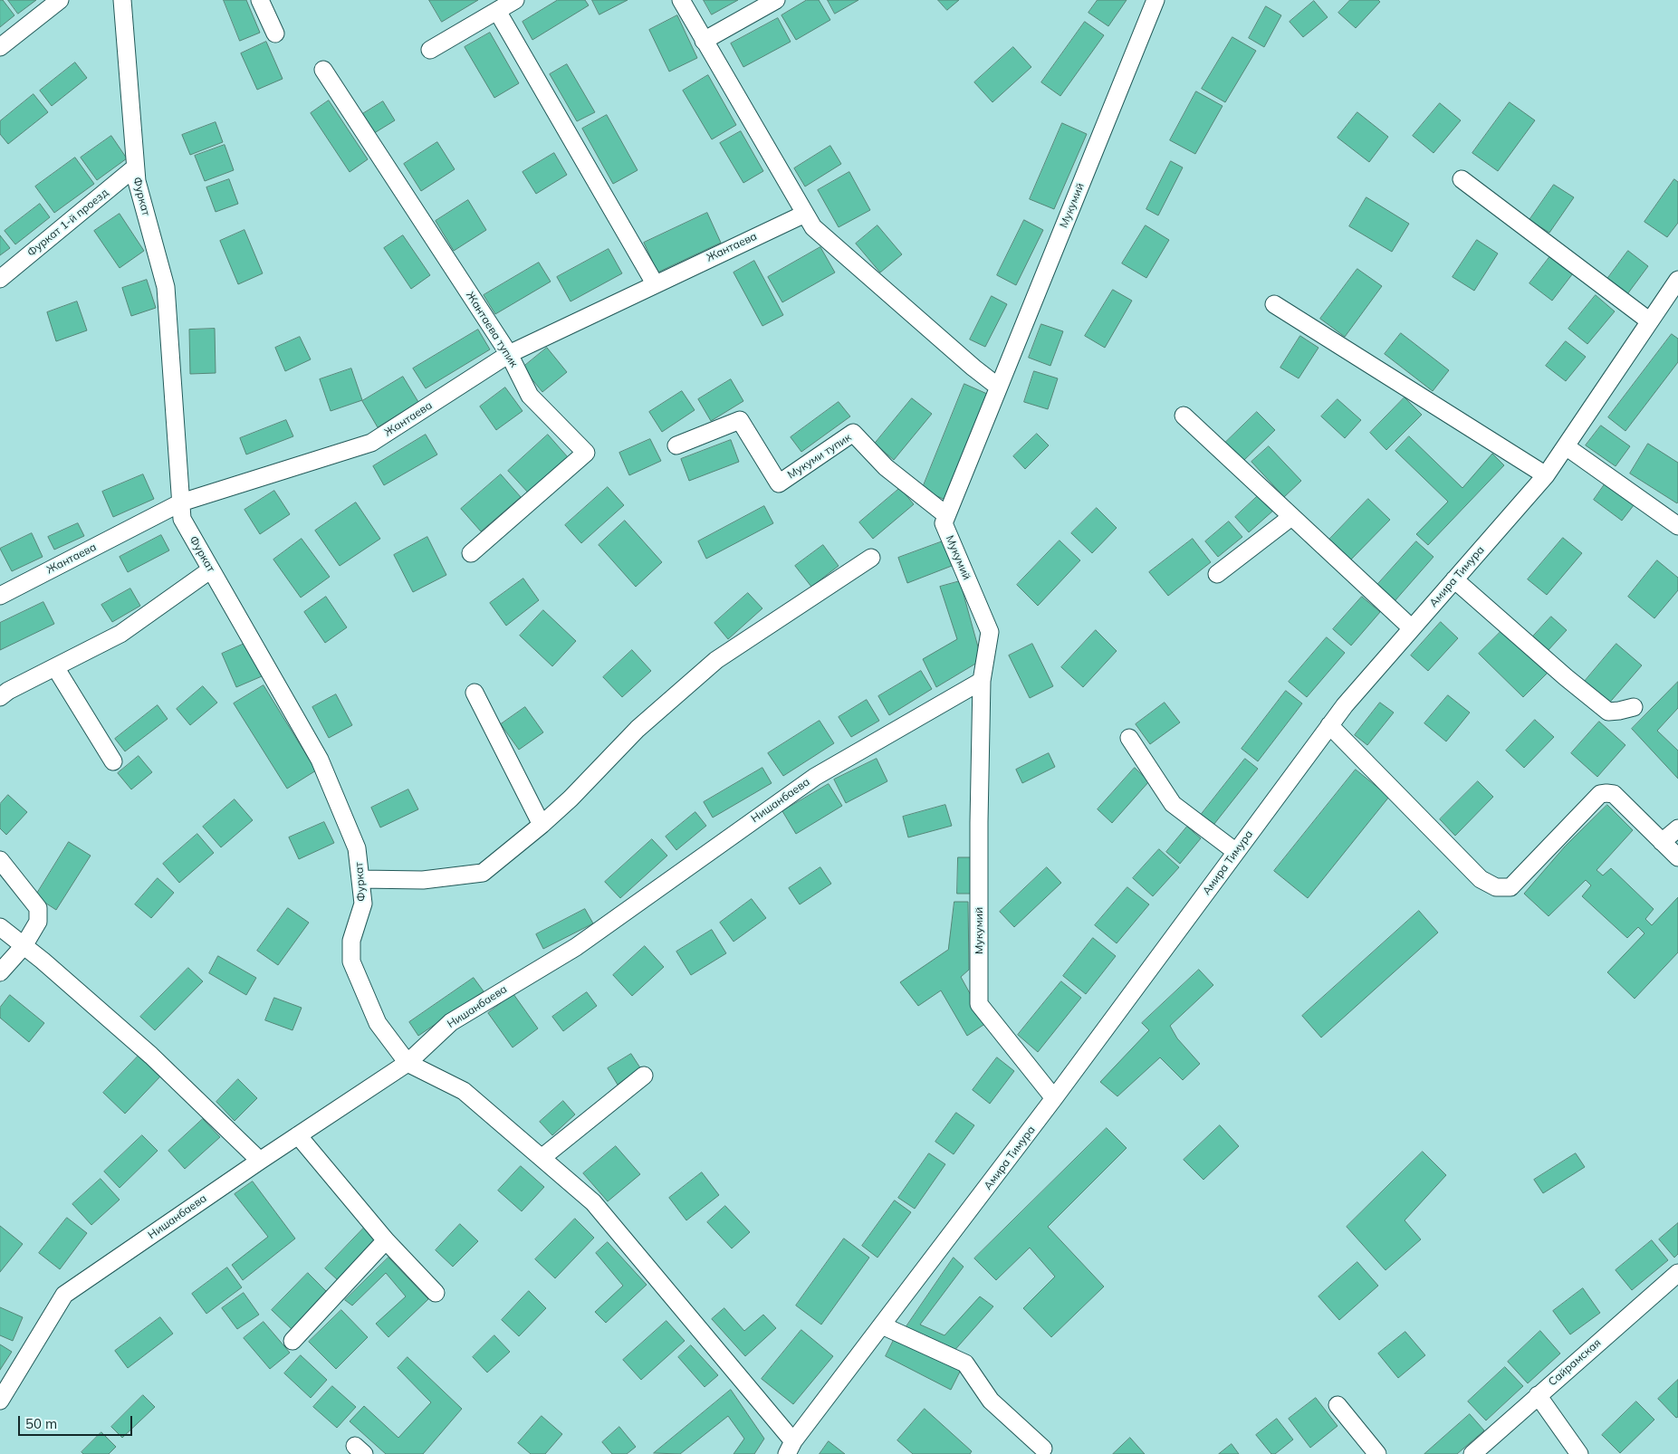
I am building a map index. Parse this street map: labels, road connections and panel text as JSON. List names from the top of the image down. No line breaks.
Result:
{"streets":{"street":["Фуркат","Мукумий","Фуркат 1-й проезд","Жантаева","Жантаева тупик","Мукуми тупик","Амира Тимура","Нишанбаева","Сайрамская"]},"crossings":[["Фуркат","Фуркат 1-й проезд"],["Фуркат","Жантаева"],["Фуркат","Нишанбаева"],["Мукумий","Мукуми тупик"],["Мукумий","Амира Тимура"],["Мукумий","Нишанбаева"],["Жантаева","Жантаева тупик"]],"scale_bar":"50 m"}
